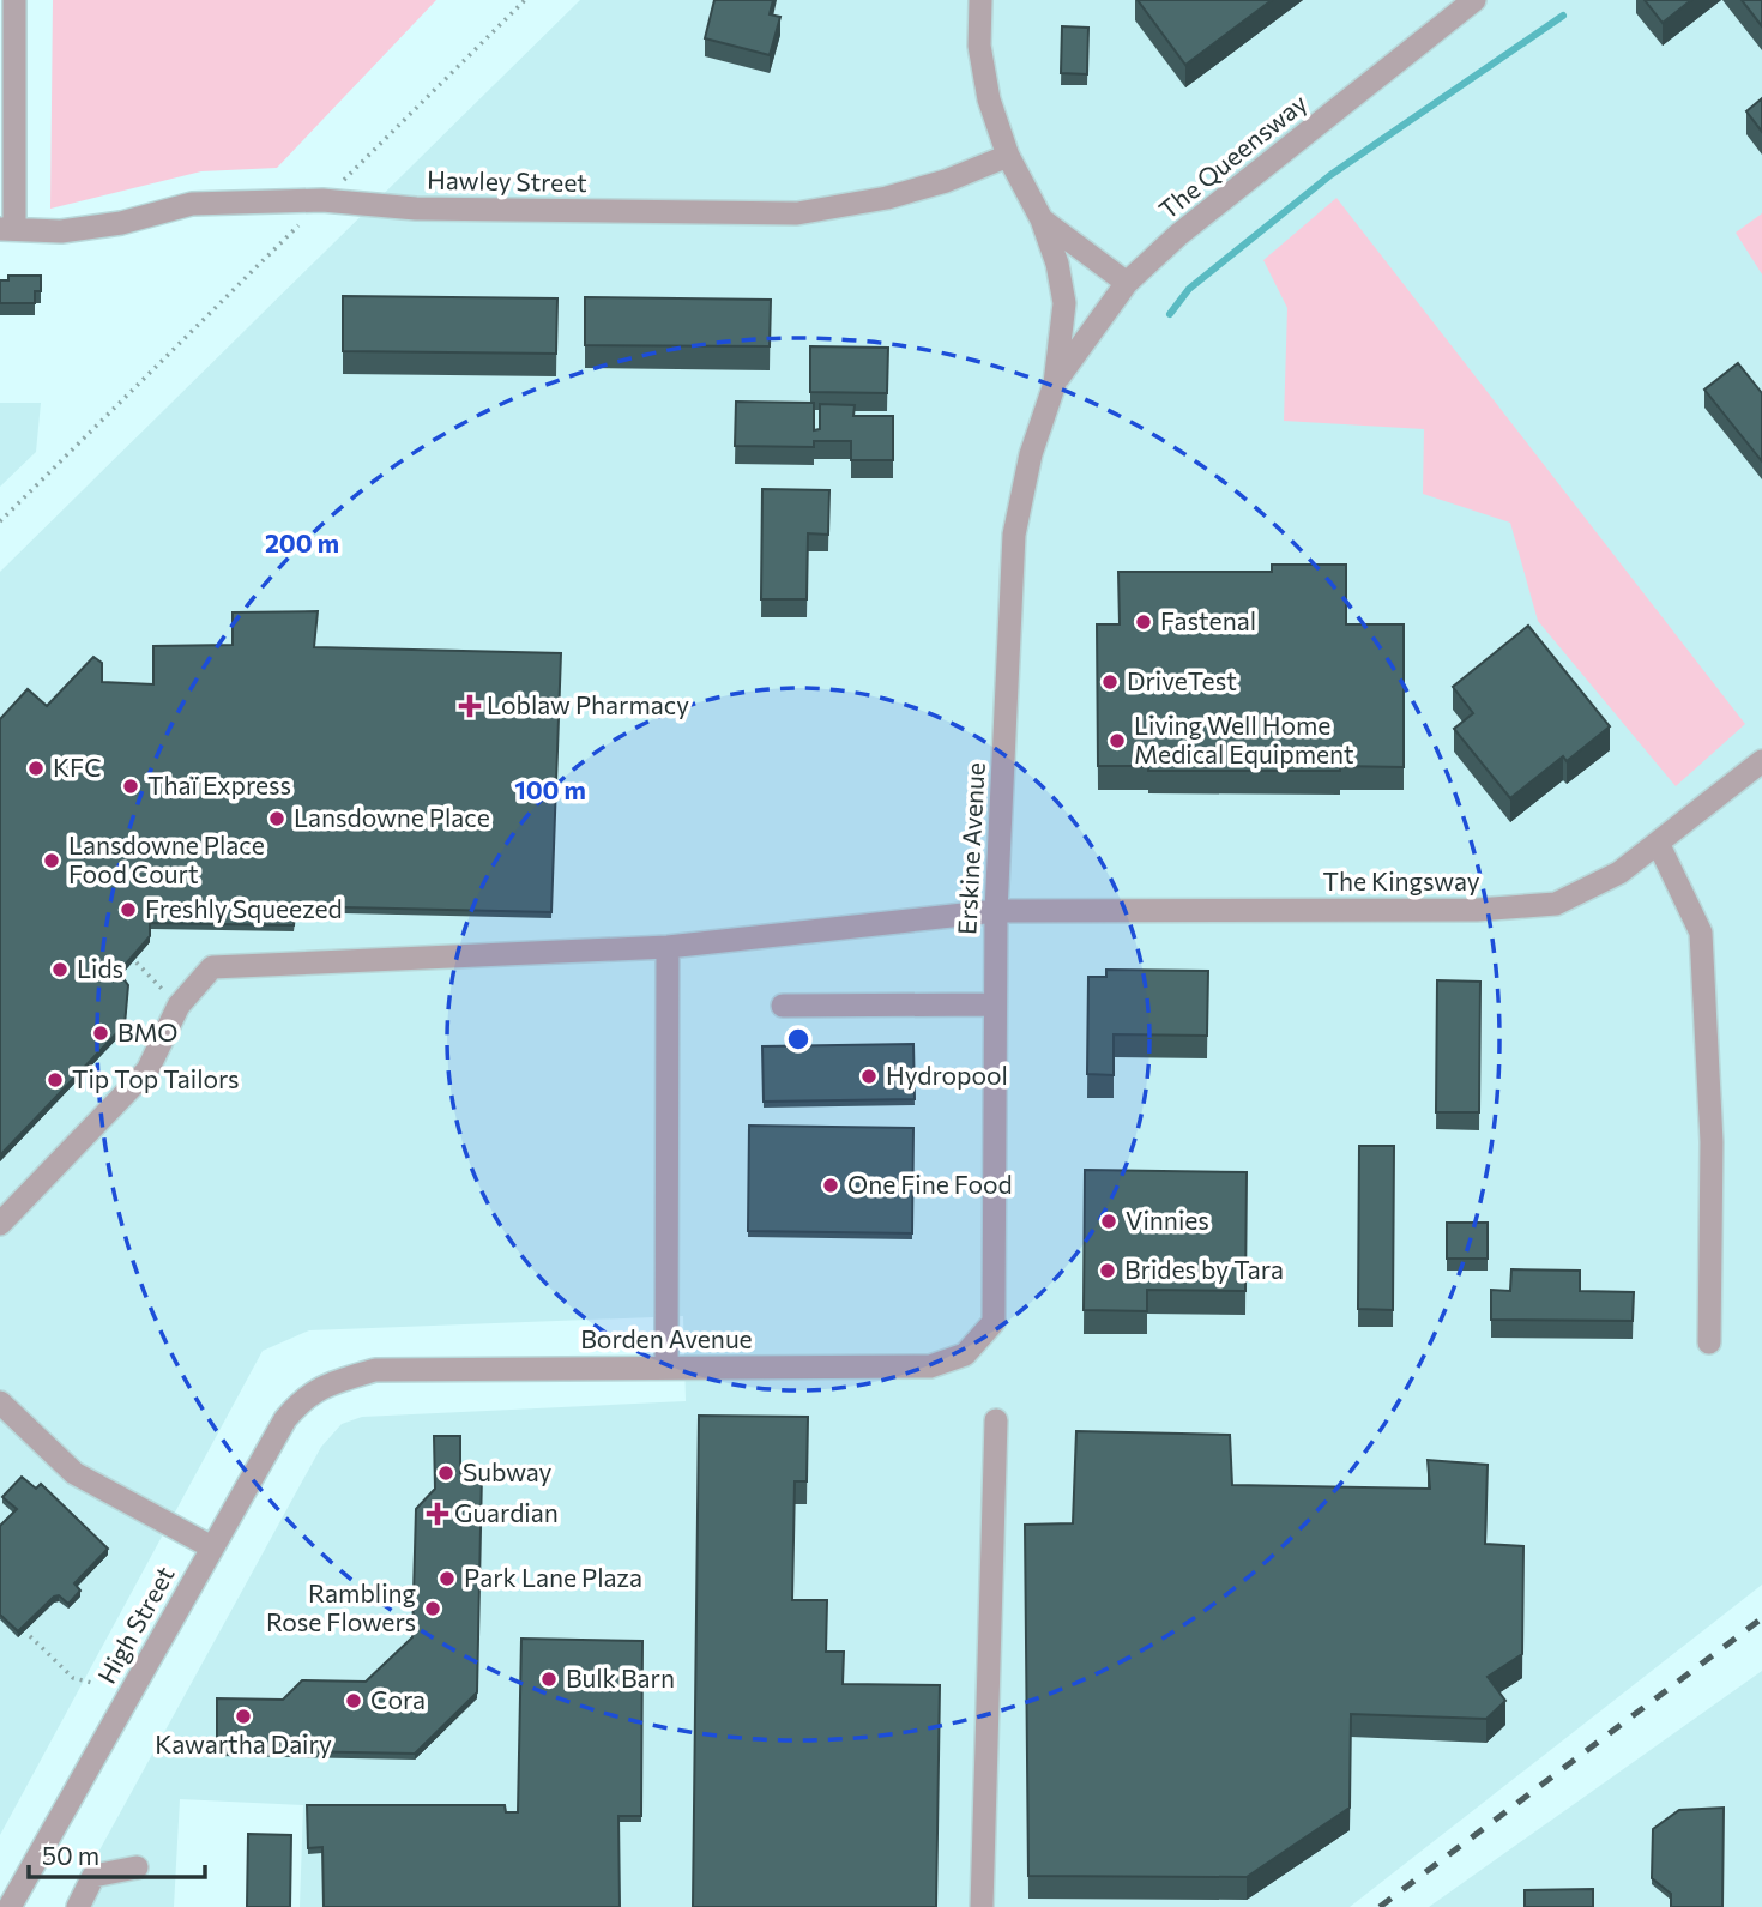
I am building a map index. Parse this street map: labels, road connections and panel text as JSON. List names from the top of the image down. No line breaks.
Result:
{"streets":{"street":["The Queensway","Hawley Street","Erskine Avenue","The Kingsway","Borden Avenue","High Street"]},"crossings":[["The Queensway","Erskine Avenue"],["Erskine Avenue","The Kingsway"],["Erskine Avenue","Borden Avenue"],["Borden Avenue","High Street"]],"places":{"other":["Fastenal","DriveTest","Living Well Home Medical Equipment","KFC","Thaï Express","Lansdowne Place","Lansdowne Place Food Court","Freshly Squeezed","Lids","BMO","Hydropool","Tip Top Tailors","One Fine Food","Vinnies","Brides by Tara","Subway","Park Lane Plaza","Rambling Rose Flowers","Bulk Barn","Cora","Kawartha Dairy"],"health":["Loblaw Pharmacy","Guardian"]},"scale_bar":"50 m","rings":["200 m","100 m"]}
